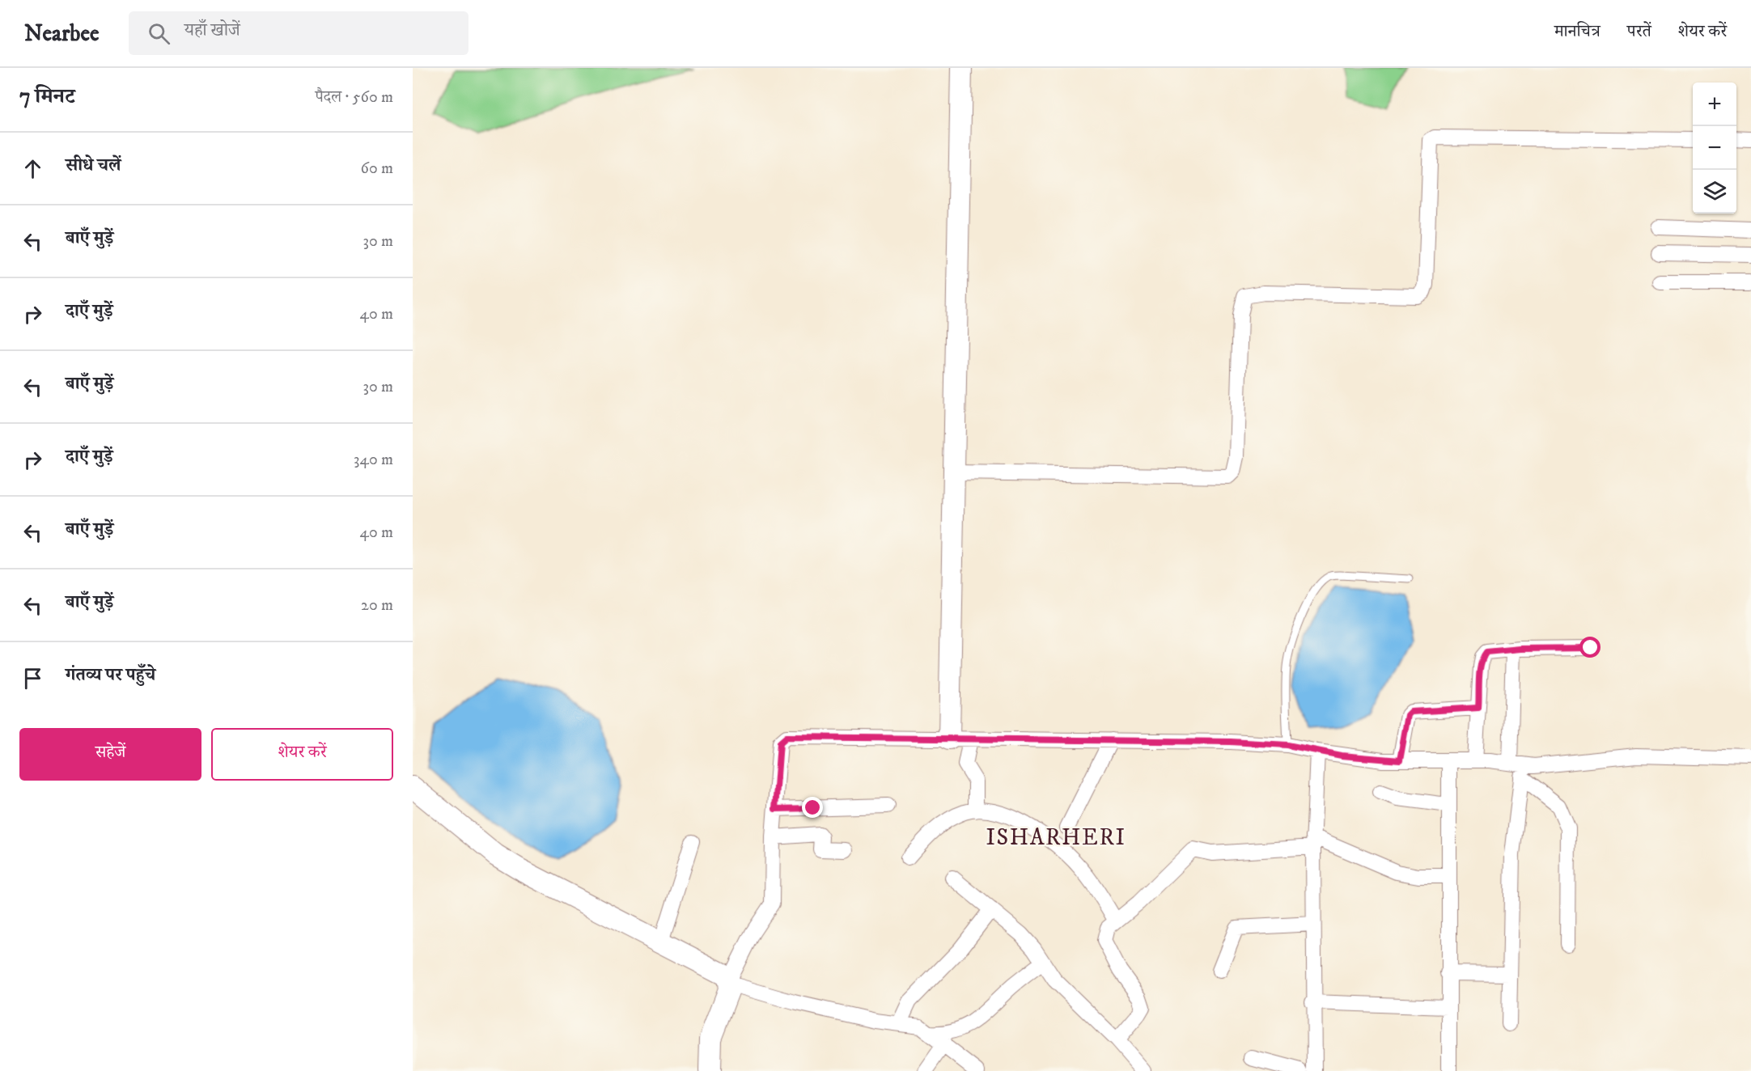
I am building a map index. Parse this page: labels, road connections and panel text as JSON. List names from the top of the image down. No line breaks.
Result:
{"districts":["ISHARHERI"],"page":{"header":"Nearbee","search":"यहाँ खोजें","nav":["मानचित्र","परतें","शेयर करें"],"heading":["7 मिनट","पैदल · 560 m"],"map_buttons":["+","−"],"list":[["सीधे चलें","60 m"],["बाएँ मुड़ें","30 m"],["दाएँ मुड़ें","40 m"],["बाएँ मुड़ें","30 m"],["दाएँ मुड़ें","340 m"],["बाएँ मुड़ें","40 m"],["बाएँ मुड़ें","20 m"],"गंतव्य पर पहुँचे"],"buttons":["सहेजें","शेयर करें"]}}
